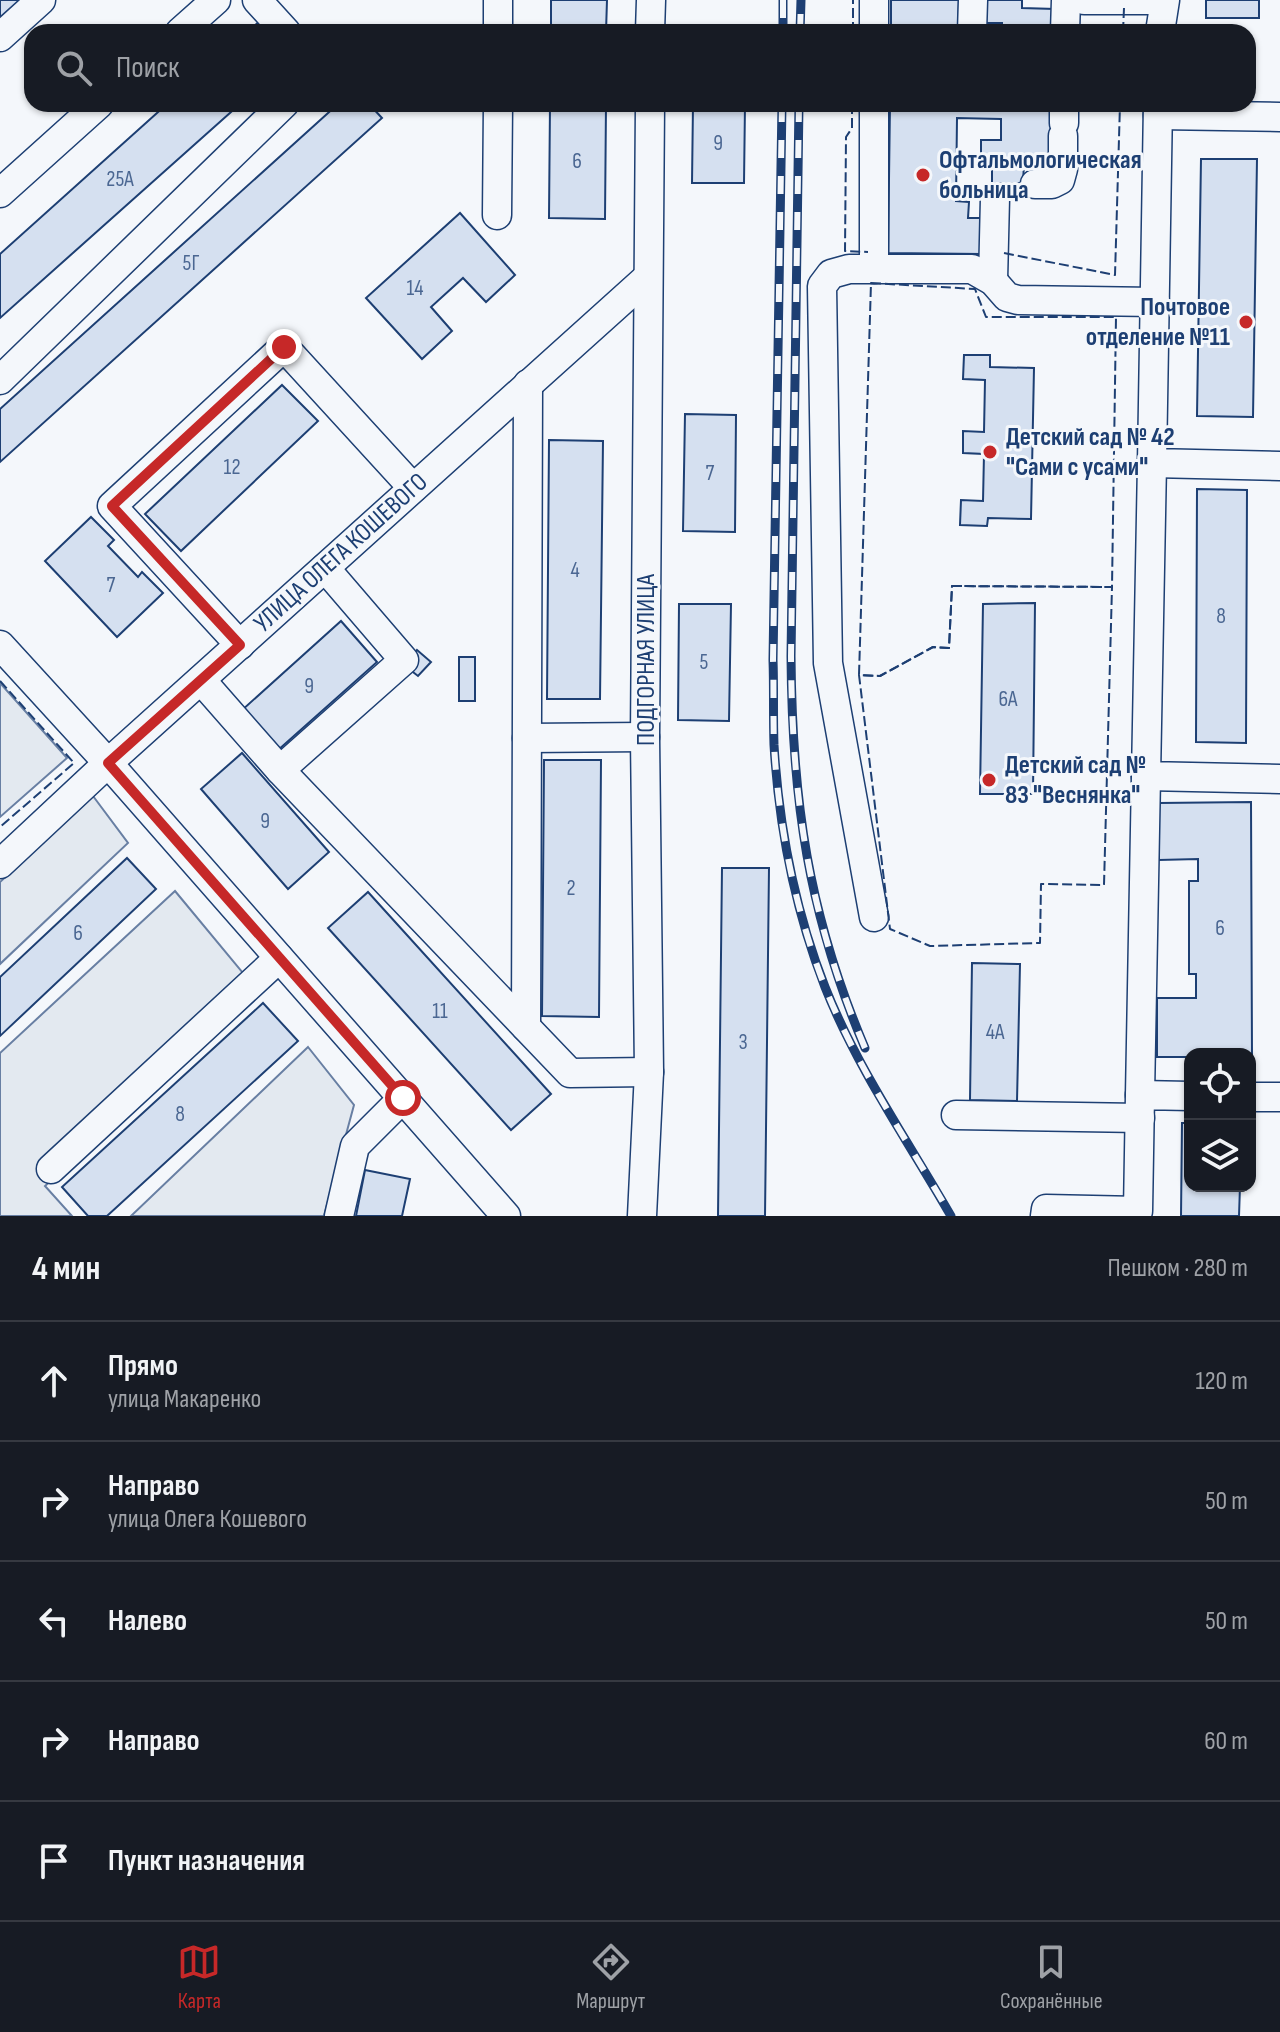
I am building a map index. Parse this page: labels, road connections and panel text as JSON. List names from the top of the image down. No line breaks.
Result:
{"streets":{"street":["УЛИЦА ОЛЕГА КОШЕВОГО","ПОДГОРНАЯ УЛИЦА"]},"crossings":[["УЛИЦА ОЛЕГА КОШЕВОГО","ПОДГОРНАЯ УЛИЦА"]],"places":["Офтальмологическая больница","Почтовое отделение №11","Детский сад № 42 \"Сами с усами\"","Детский сад № 83 \"Веснянка\""],"house_numbers":["9","6","25А","5Г","14","12","7","4","7","8","5","9","6А","9","2","6","6","11","4А","3","8"],"page":{"search":"Поиск","heading":["4 мин","Пешком · 280 m"],"list":[["Прямо","улица Макаренко","120 m"],["Направо","улица Олега Кошевого","50 m"],["Налево","50 m"],["Направо","60 m"],"Пункт назначения"],"nav":["Карта","Маршрут","Сохранённые"]}}
